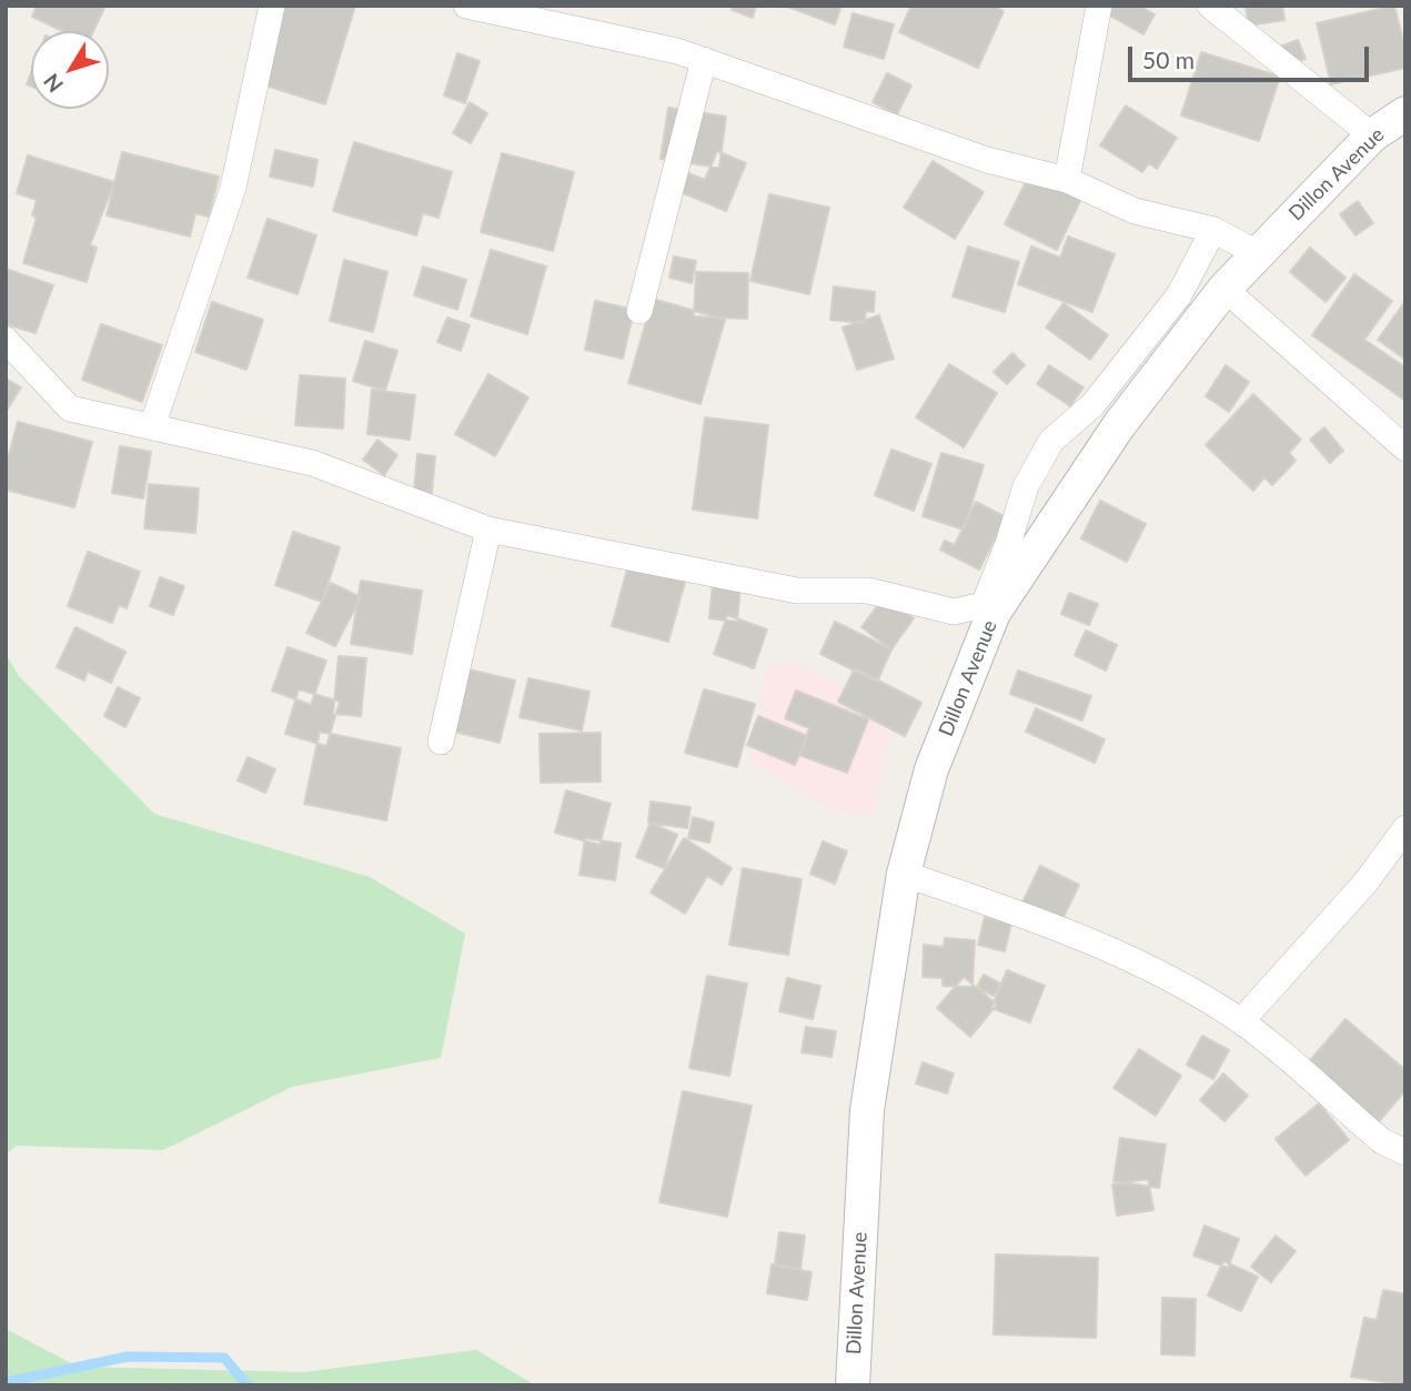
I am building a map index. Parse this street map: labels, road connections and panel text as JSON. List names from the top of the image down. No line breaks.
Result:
{"streets":{"street":["Dillon Avenue"]},"scale_bar":"50 m","north":"bottom left"}
